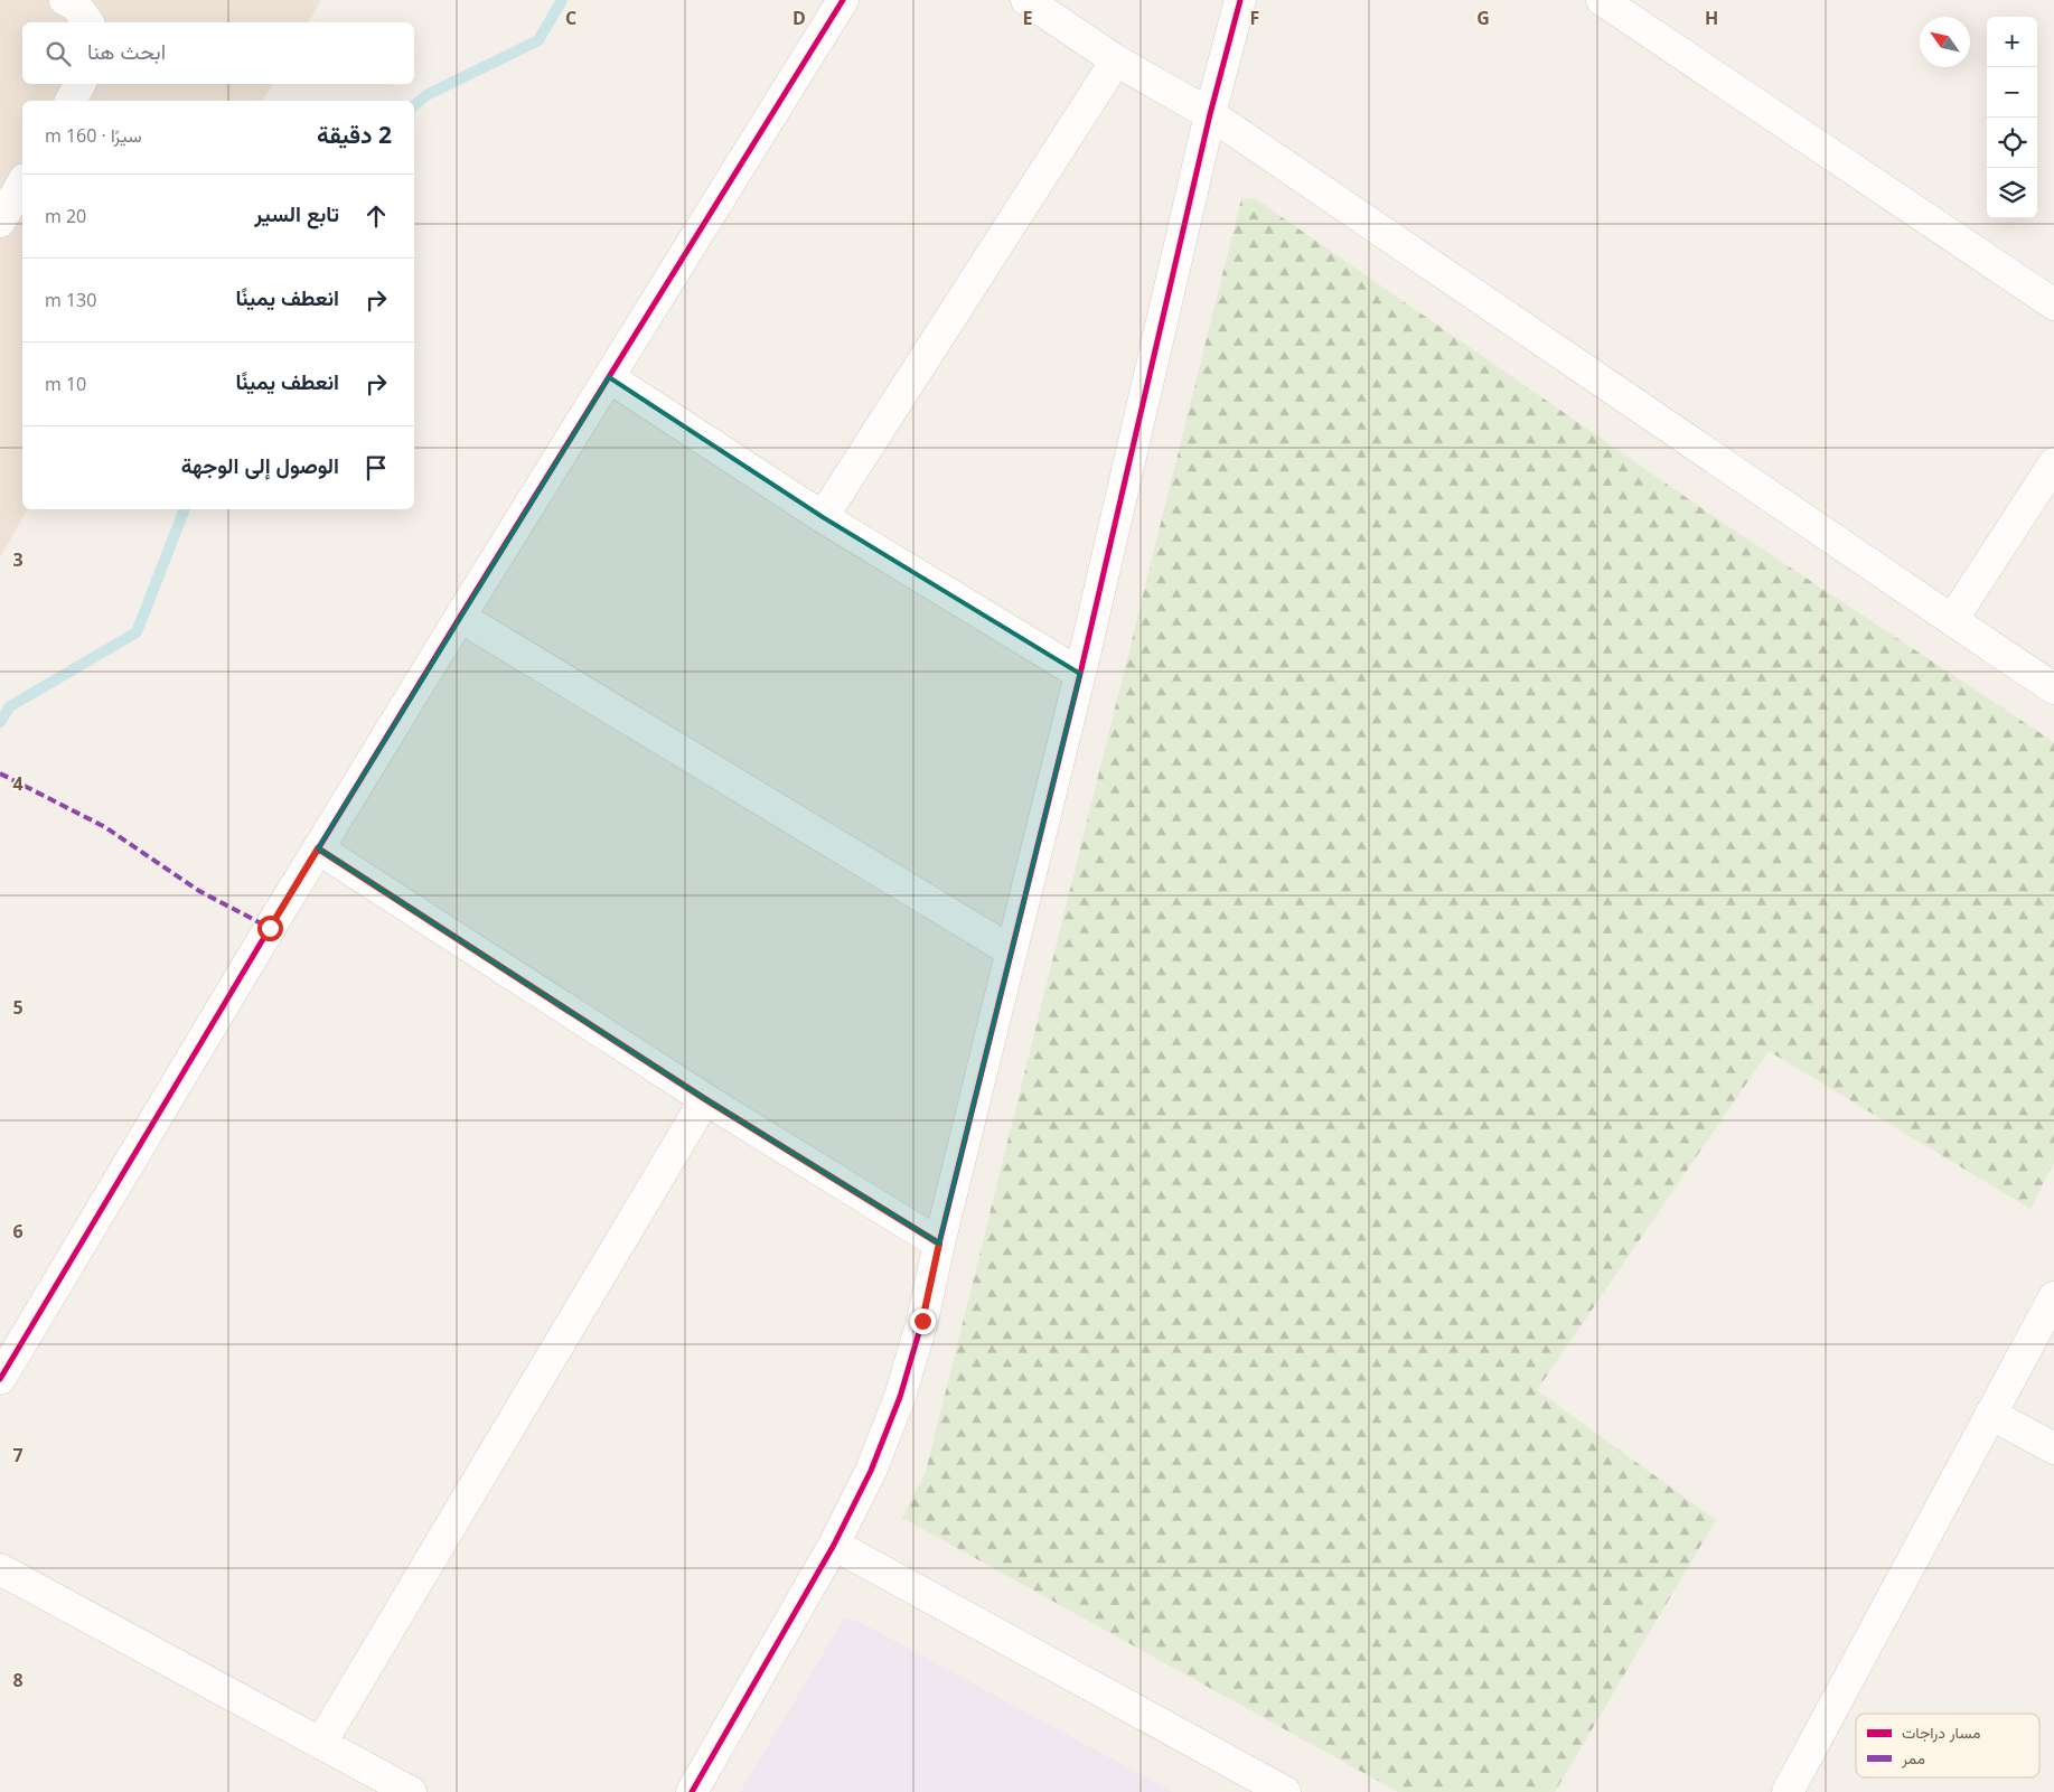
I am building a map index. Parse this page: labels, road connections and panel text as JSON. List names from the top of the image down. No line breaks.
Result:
{"legend":["مسار دراجات","ممر"],"north":"top left","page":{"map_buttons":["+","−"],"search":"ابحث هنا","heading":["2 دقيقة","سيرًا · 160 m"],"list":[["تابع السير","20 m"],["انعطف يمينًا","130 m"],["انعطف يمينًا","10 m"],"الوصول إلى الوجهة"]},"grid":{"columns":["C","D","E","F","G","H"],"rows":["3","4","5","6","7","8"]}}
